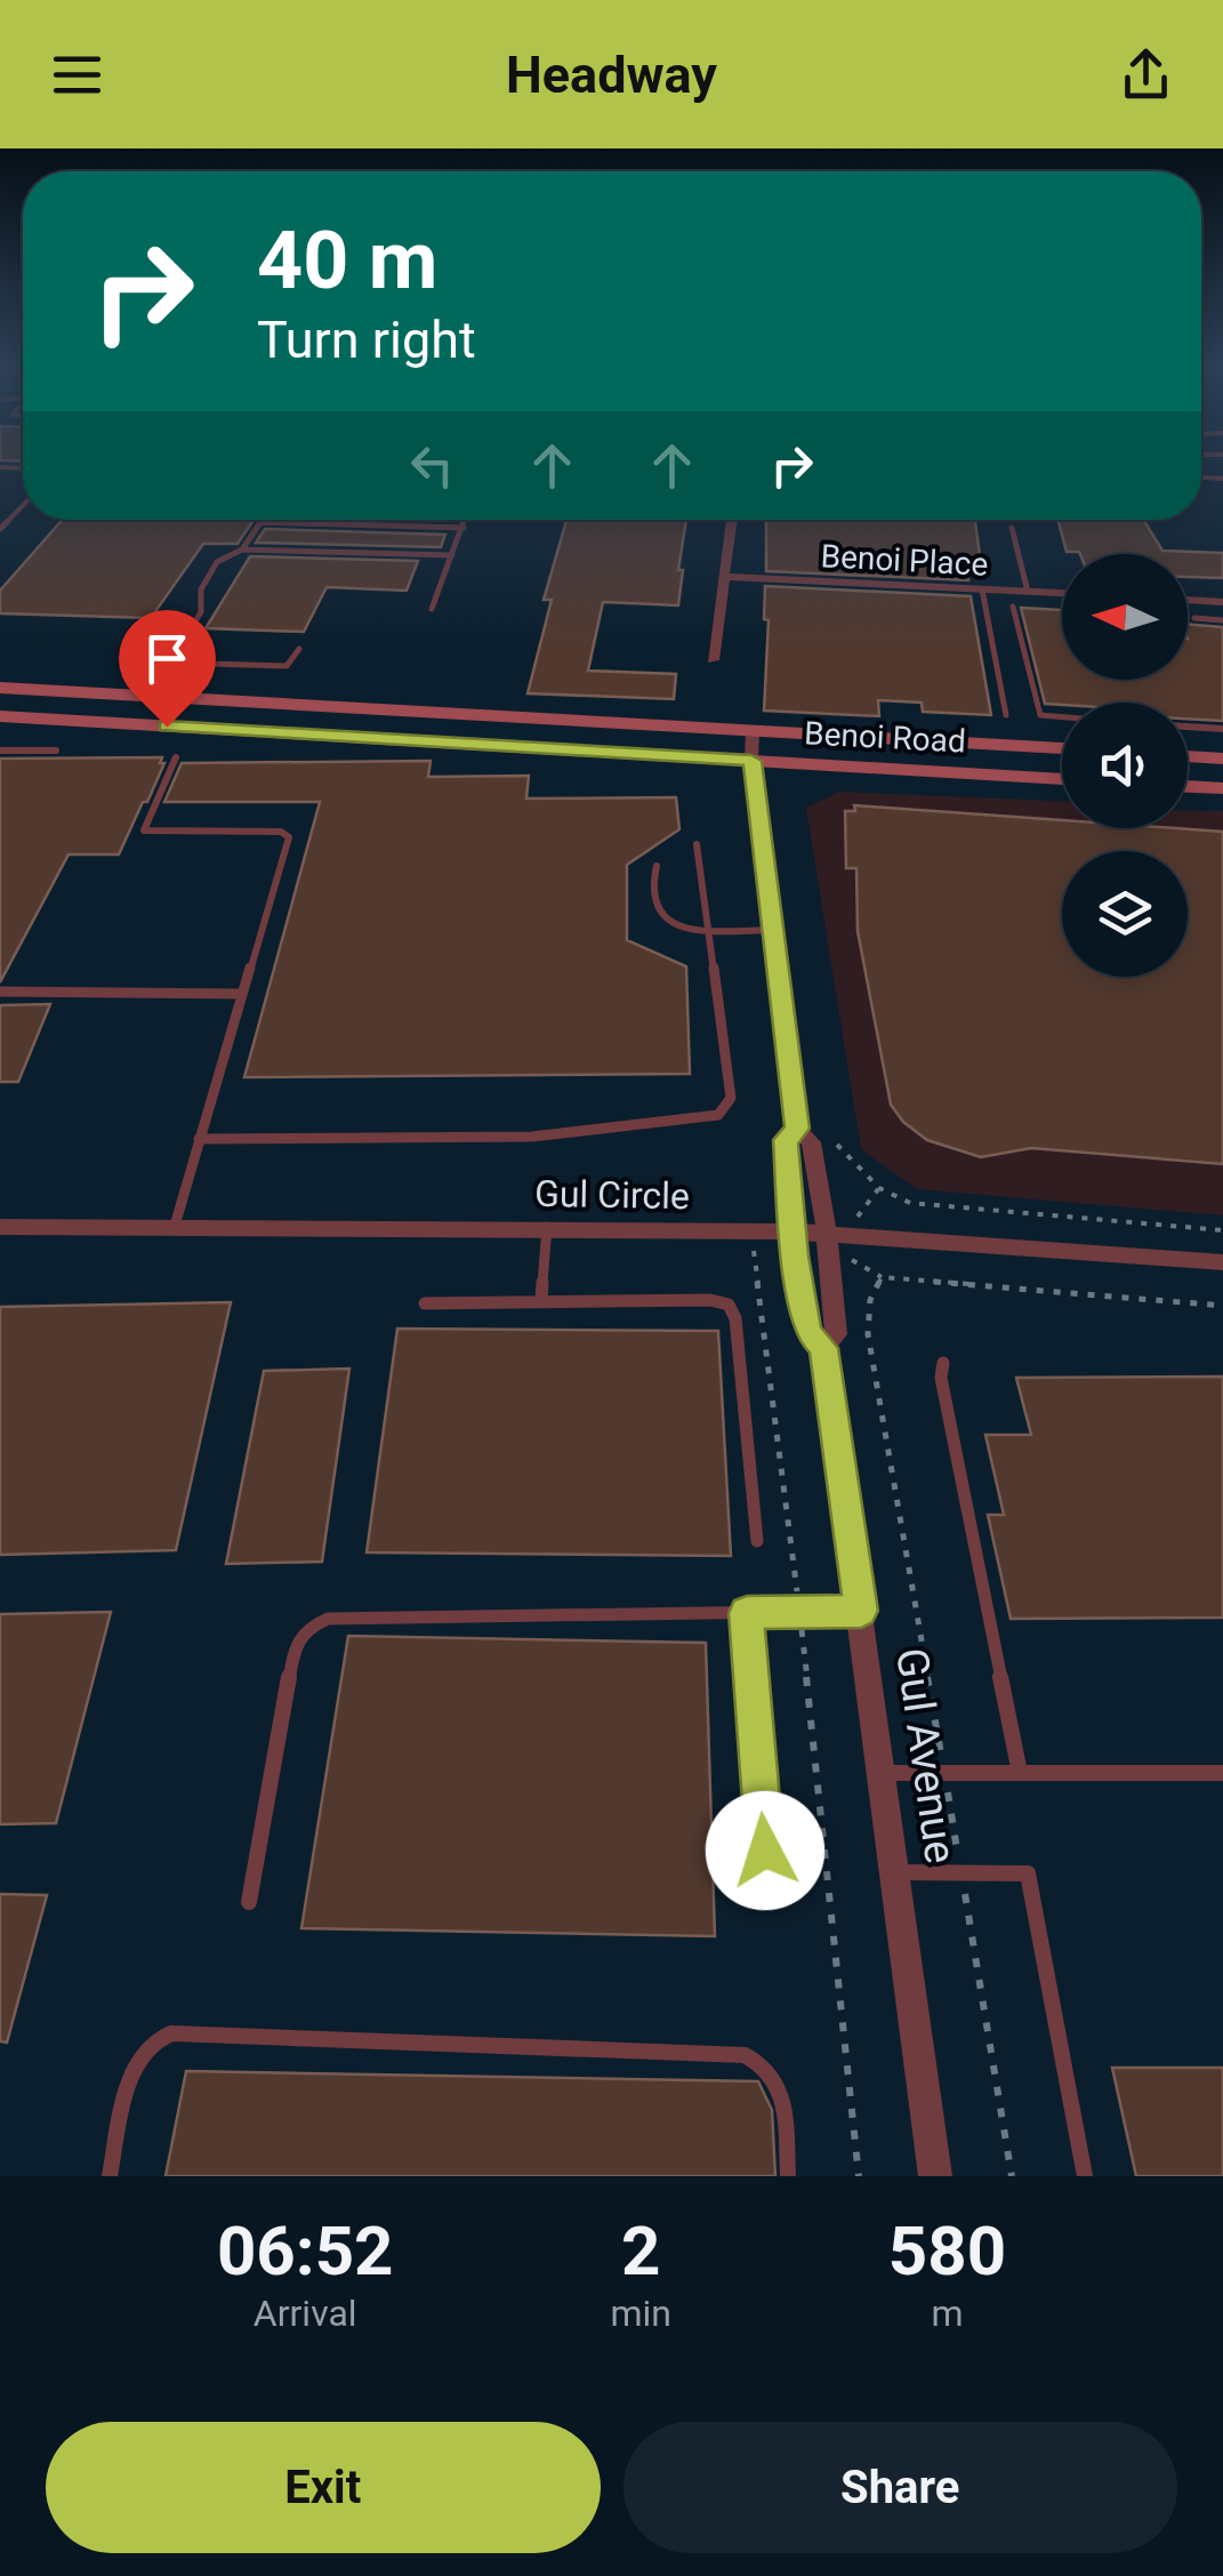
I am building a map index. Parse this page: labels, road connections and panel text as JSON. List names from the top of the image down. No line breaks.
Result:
{"streets":{"main road":["Benoi Road"],"street":["Benoi Place","Gul Circle","Gul Avenue"]},"crossings":[["Benoi Road","Gul Avenue"],["Gul Circle","Gul Avenue"]],"north":"left","page":{"header":"Headway","turn":["40 m","Turn right"],"eta":["06:52","Arrival","2","min","580","m"],"buttons":["Exit","Share"]}}
